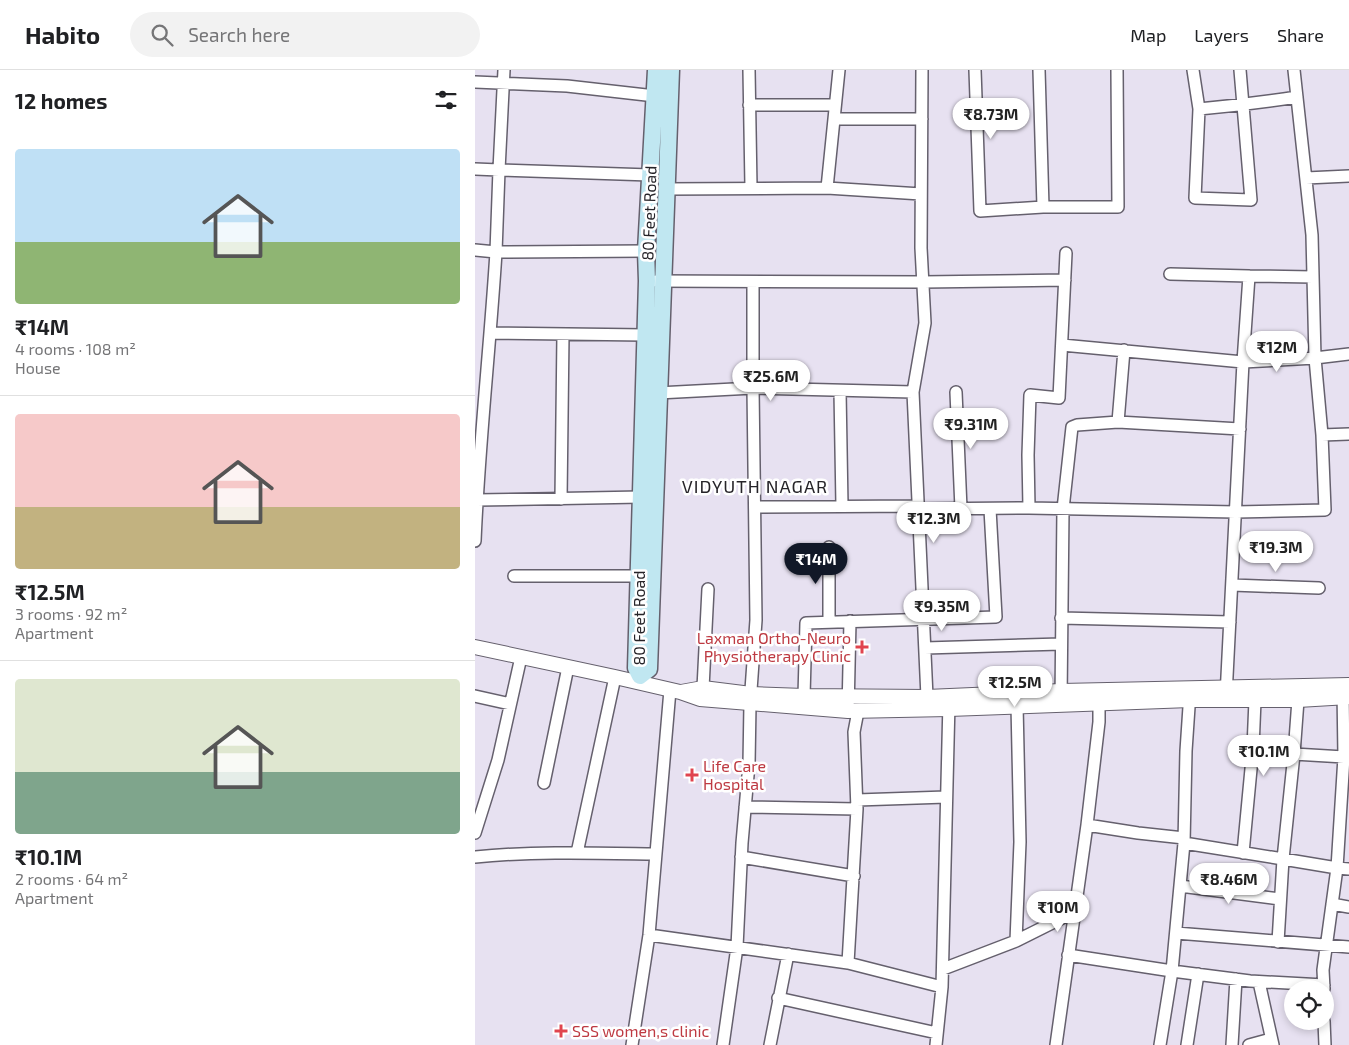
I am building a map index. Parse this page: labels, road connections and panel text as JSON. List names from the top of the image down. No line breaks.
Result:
{"streets":{"main road":["80 Feet Road"]},"districts":["VIDYUTH NAGAR"],"places":{"health":["Laxman Ortho-Neuro Physiotherapy Clinic","Life Care Hospital","SSS women,s clinic"]},"page":{"header":"Habito","search":"Search here","nav":["Map","Layers","Share"],"heading":"12 homes","price":["₹8.73M","₹12M","₹25.6M","₹9.31M","₹12.3M","₹19.3M","₹14M","₹9.35M","₹12.5M","₹10.1M","₹8.46M","₹10M"],"list":[{"name":"₹14M","note":"4 rooms · 108 m² · House"},{"name":"₹12.5M","note":"3 rooms · 92 m² · Apartment"},{"name":"₹10.1M","note":"2 rooms · 64 m² · Apartment"}]}}
